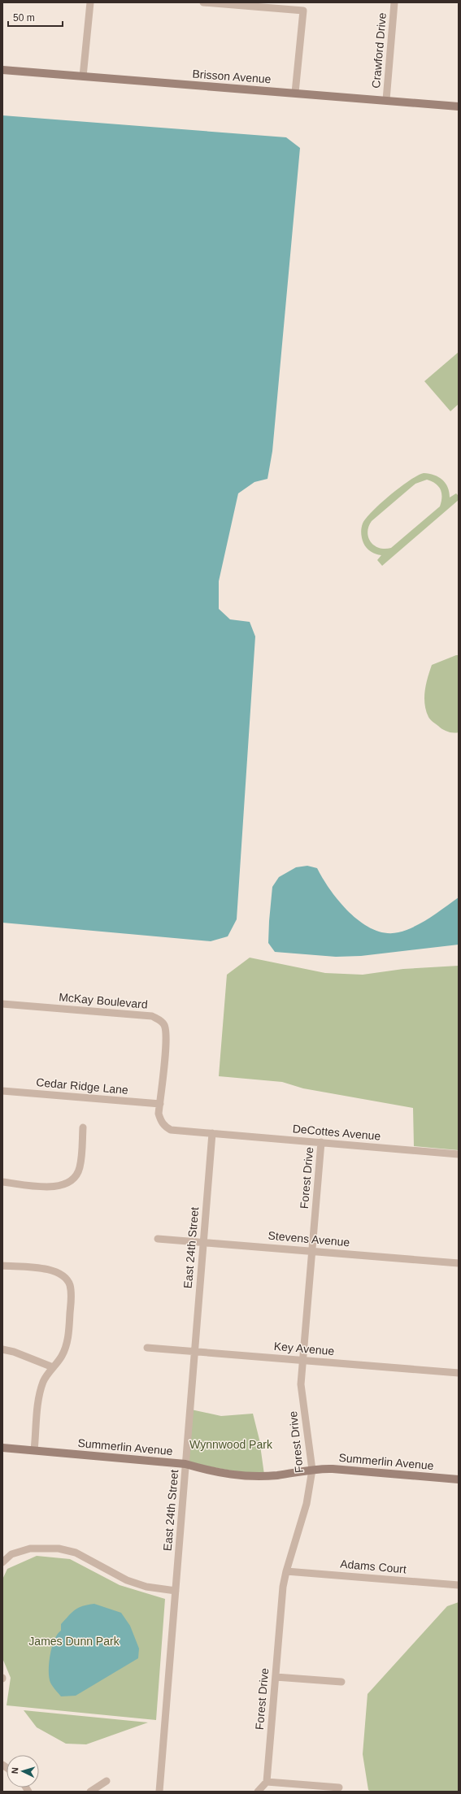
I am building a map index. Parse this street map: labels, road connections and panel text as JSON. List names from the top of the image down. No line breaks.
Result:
{"streets":{"street":["Crawford Drive","Brisson Avenue","McKay Boulevard","Cedar Ridge Lane","DeCottes Avenue","Forest Drive","Stevens Avenue","East 24th Street","Key Avenue","Summerlin Avenue","Adams Court"]},"crossings":[["Crawford Drive","Brisson Avenue"],["McKay Boulevard","Cedar Ridge Lane"],["McKay Boulevard","DeCottes Avenue"],["McKay Boulevard","East 24th Street"],["DeCottes Avenue","Forest Drive"],["DeCottes Avenue","East 24th Street"],["Forest Drive","Stevens Avenue"],["Forest Drive","Key Avenue"],["Forest Drive","Summerlin Avenue"],["Forest Drive","Adams Court"],["Stevens Avenue","East 24th Street"],["East 24th Street","Key Avenue"],["East 24th Street","Summerlin Avenue"]],"parks":["Wynnwood Park","James Dunn Park"],"scale_bar":"50 m","north":"left"}
